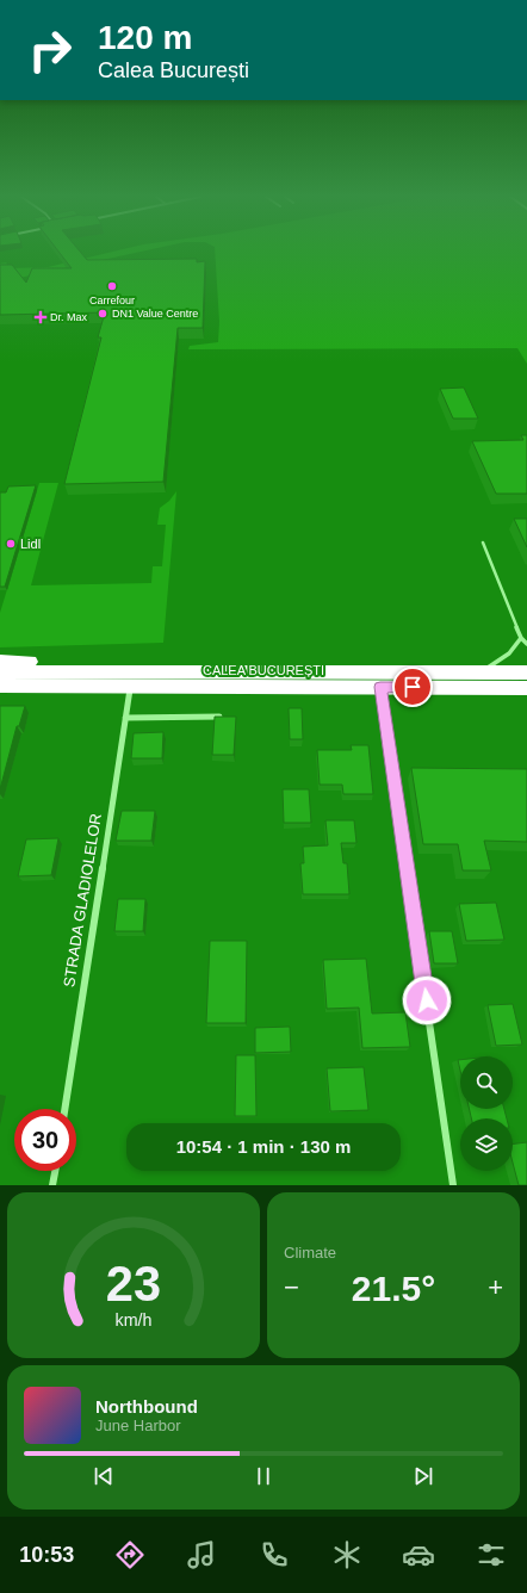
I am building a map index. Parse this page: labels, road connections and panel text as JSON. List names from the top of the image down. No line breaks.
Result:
{"streets":{"highway":["CALEA BUCUREȘTI"],"street":["STRADA GLADIOLELOR"]},"crossings":[["CALEA BUCUREȘTI","STRADA GLADIOLELOR"]],"places":{"other":["Carrefour","DN1 Value Centre","Lidl"],"health":["Dr. Max"]},"page":{"turn":["120 m","Calea București"],"limit":"30","trip":"10:54 · 1 min · 130 m","tile":"Climate","heat":["−","21.5°","+"],"song":["Northbound","June Harbor"],"tabs":"10:53","gauge":["23","km/h"]}}
